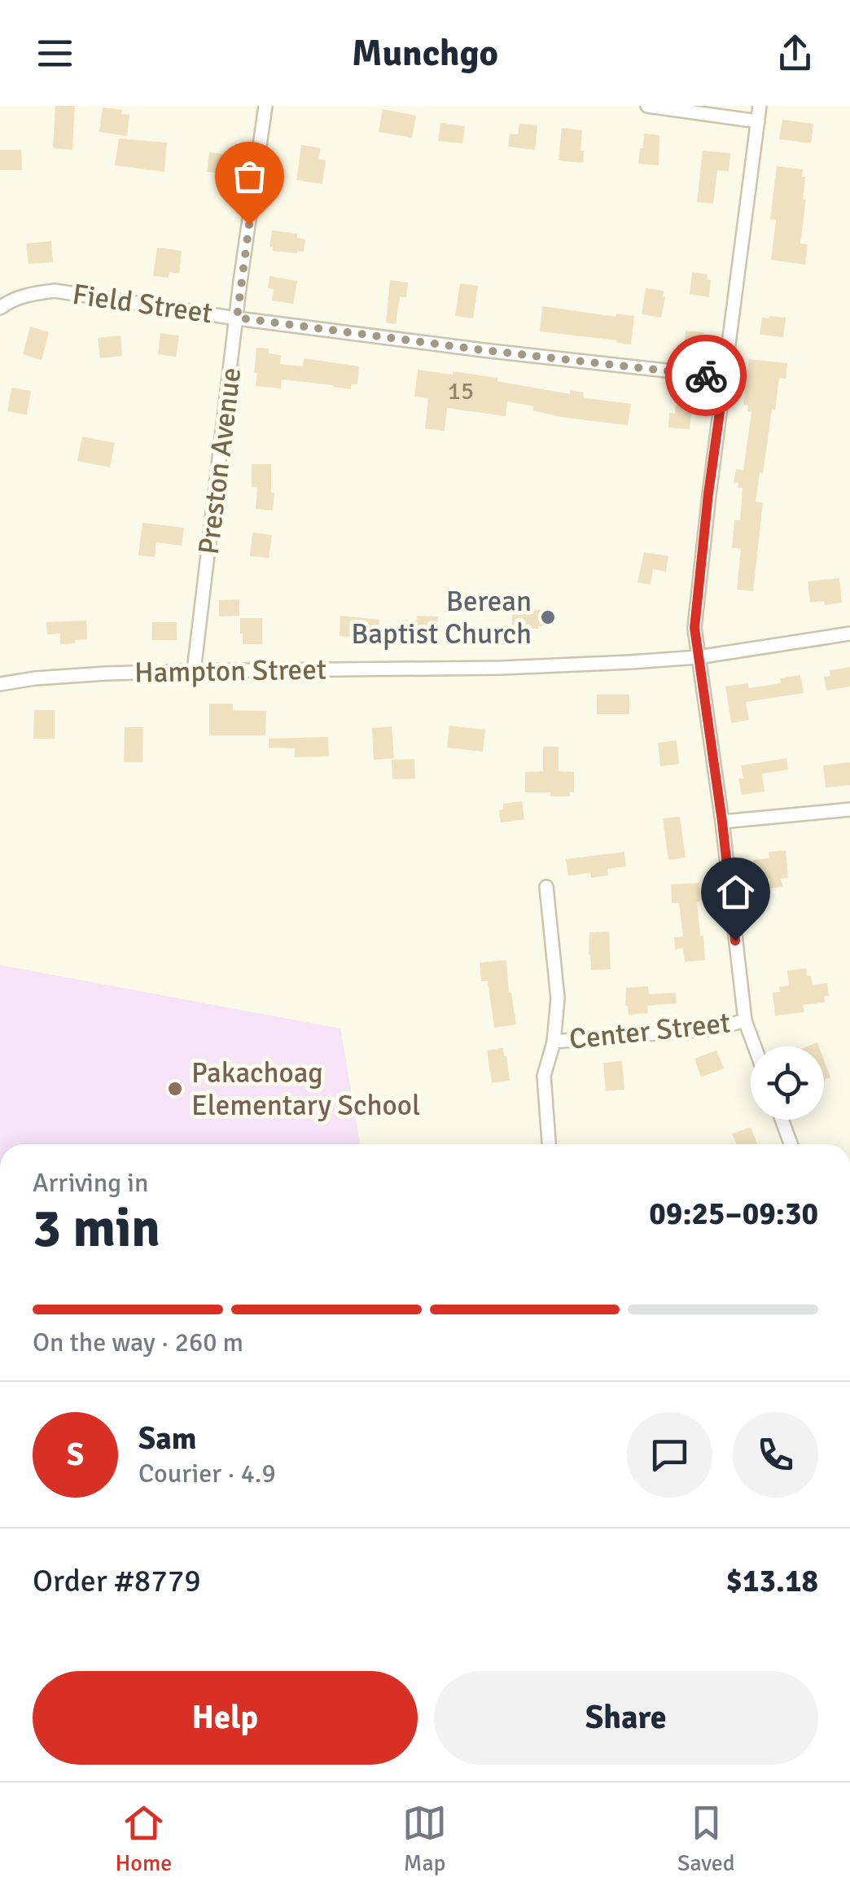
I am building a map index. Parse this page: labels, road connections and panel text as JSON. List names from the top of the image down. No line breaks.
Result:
{"streets":{"street":["Field Street","Preston Avenue","Hampton Street","Center Street"]},"crossings":[["Field Street","Preston Avenue"],["Preston Avenue","Hampton Street"]],"places":["Berean Baptist Church","Pakachoag Elementary School"],"house_numbers":["15"],"page":{"header":"Munchgo","heading":["3 min","Arriving in","09:25–09:30"],"panel":["Sam","Courier · 4.9","Order #8779","$13.18"],"bar":"On the way · 260 m","round":"S","buttons":["Help","Share"],"tabs":["Home","Map","Saved"]}}
